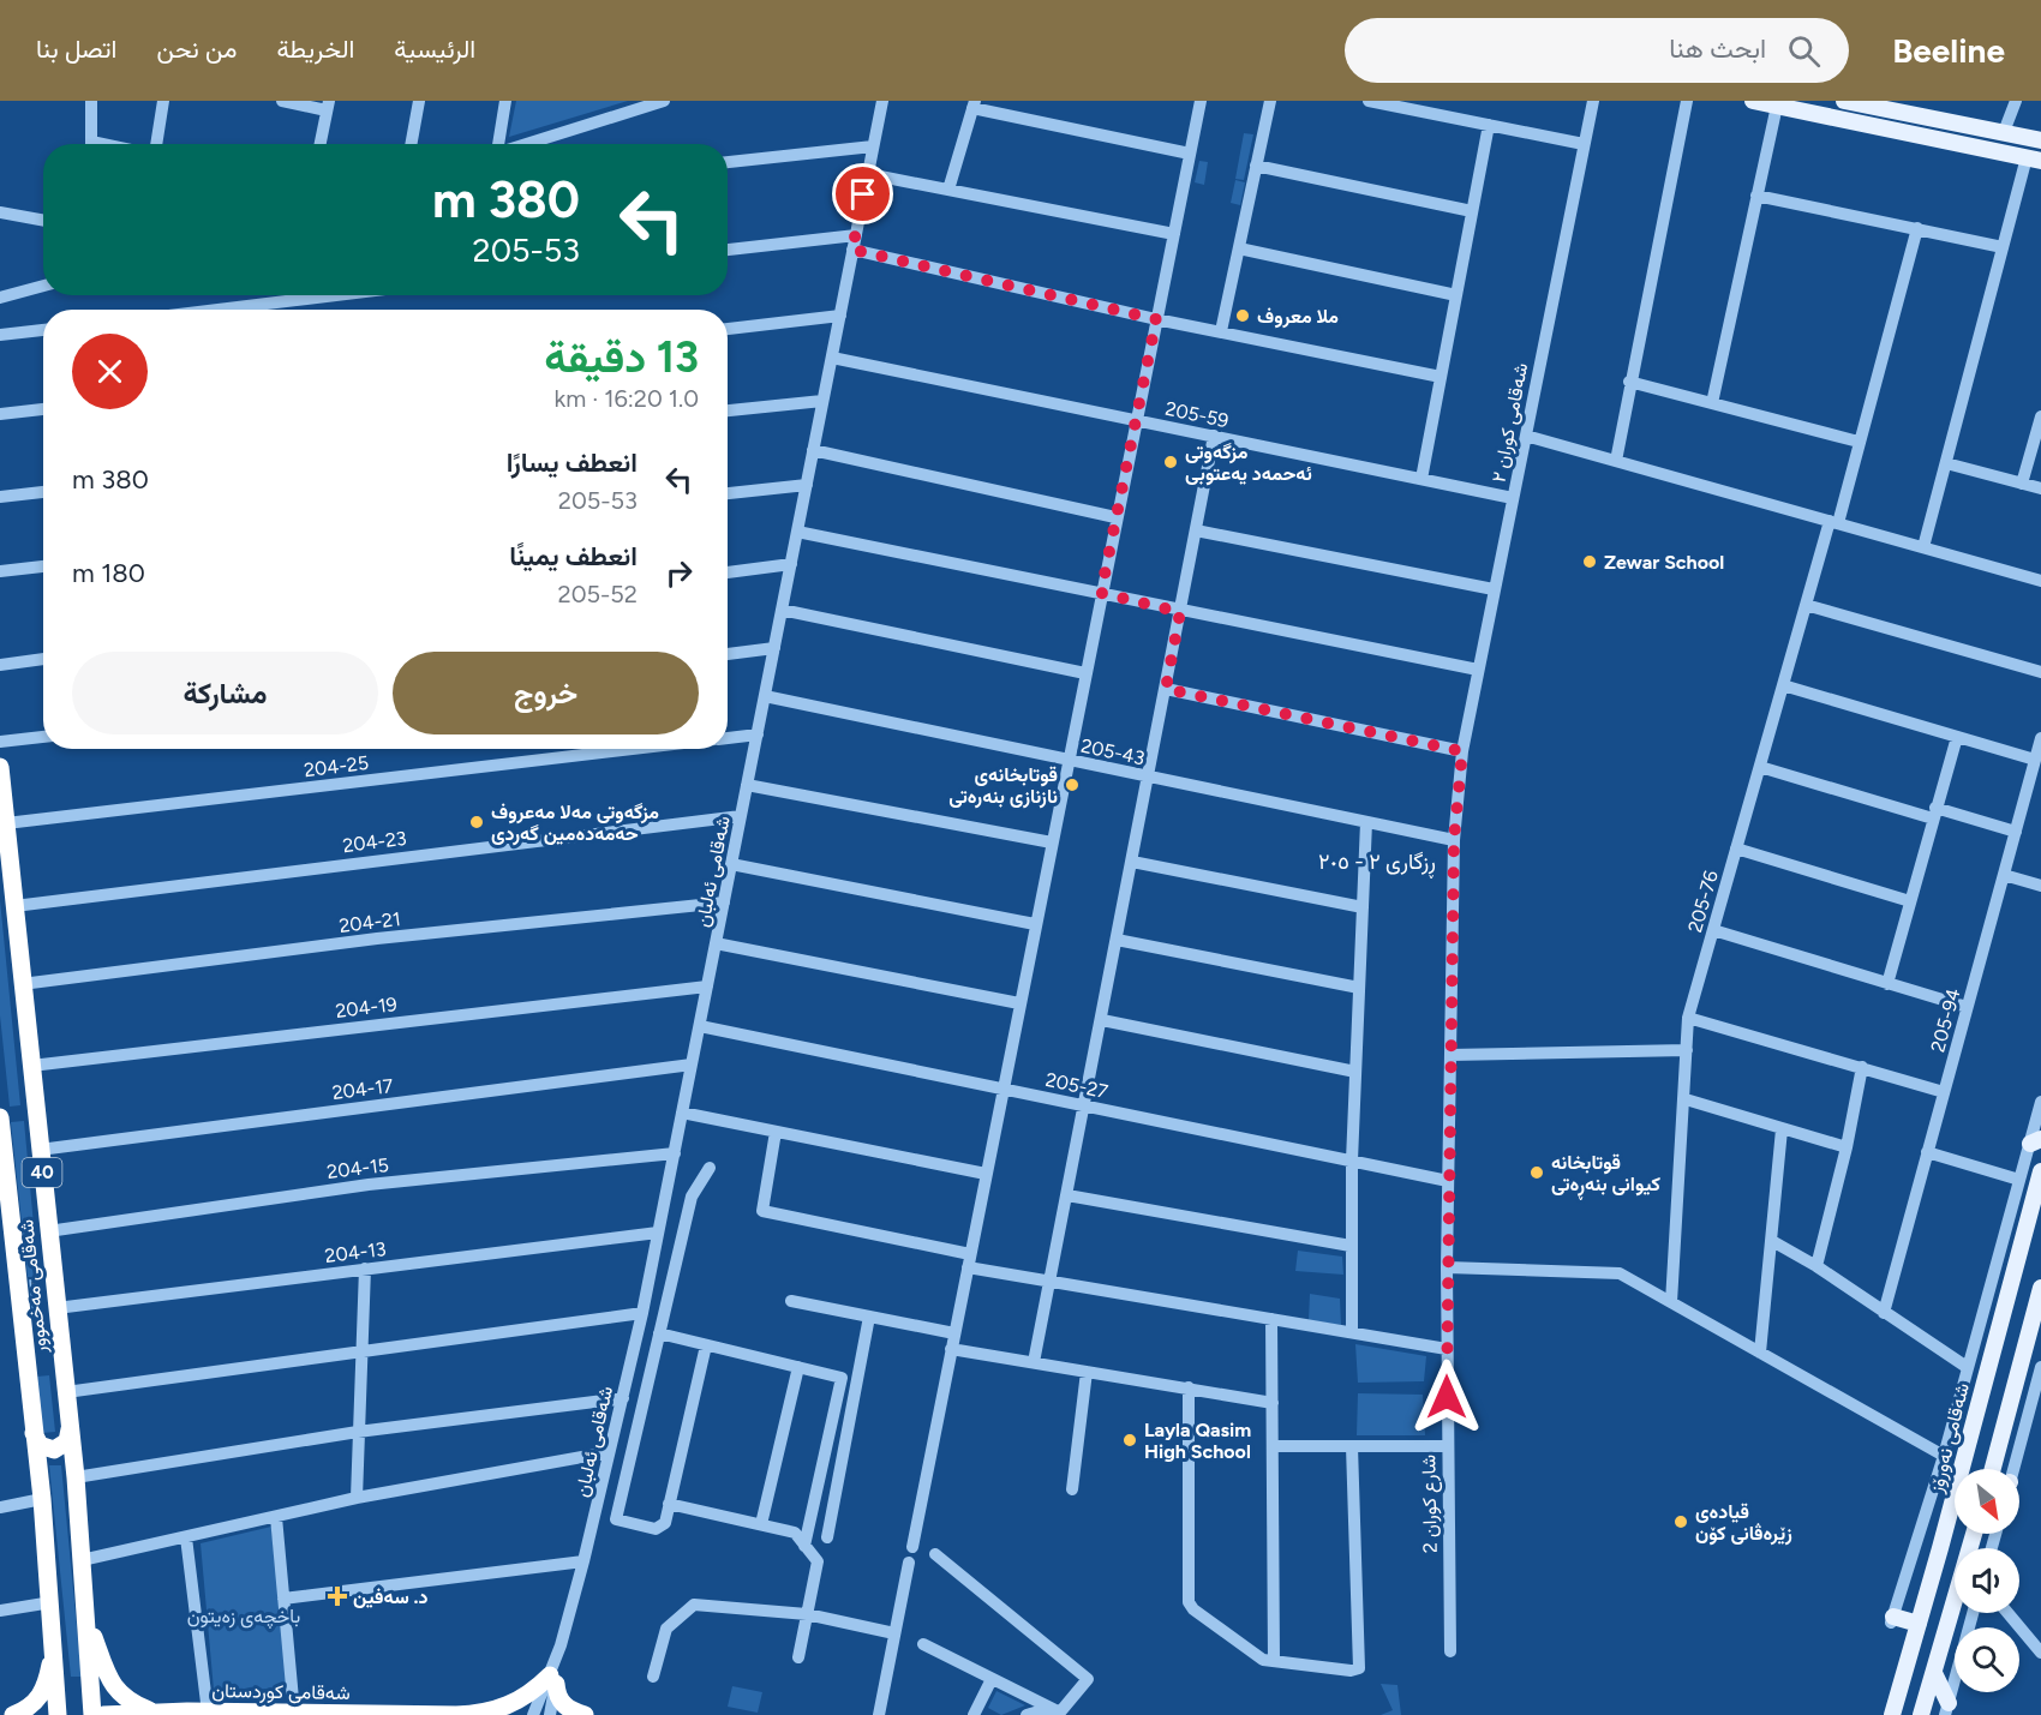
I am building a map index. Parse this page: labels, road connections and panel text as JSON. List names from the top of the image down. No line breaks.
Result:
{"streets":{"highway":["40","شەقامی مەخموور","شەقامی کوردستان"],"main road":["شەقامی نەورۆز"],"street":["205-59","شەقامی کوران ٢","205-43","204-25","204-23","شەقامی ئەلبان","205-76","204-21","204-19","205-94","205-27","204-17","204-15","204-13","شارع كوران 2"]},"crossings":[["205-59","شەقامی کوران ٢"],["205-59","شەقامی ئەلبان"],["شەقامی کوران ٢","شارع كوران 2"],["205-43","شەقامی ئەلبان"],["205-43","شارع كوران 2"],["204-25","شەقامی ئەلبان"],["204-25","شەقامی مەخموور"],["204-23","شەقامی ئەلبان"],["204-23","شەقامی مەخموور"],["شەقامی ئەلبان","204-21"],["شەقامی ئەلبان","204-19"],["شەقامی ئەلبان","205-27"],["شەقامی ئەلبان","204-17"],["شەقامی ئەلبان","204-15"],["شەقامی ئەلبان","204-13"],["شەقامی ئەلبان","شەقامی کوردستان"],["204-21","شەقامی مەخموور"],["204-19","شەقامی مەخموور"],["205-27","شارع كوران 2"],["204-17","شەقامی مەخموور"],["204-15","شەقامی مەخموور"],["204-13","شەقامی مەخموور"]],"districts":["ڕزگاری ٢ - ٢٠٥"],"parks":["باخچەی زەیتون"],"places":{"other":["ملا معروف","مزگەوتی ئەحمەد یەعتوبی","Zewar School","قوتابخانەی نازنازی بنەرەتی","مزگەوتی مەلا مەعروف حەمەدەمین گەردی","قوتابخانە کیوانی بنەڕەتی","Layla Qasim High School","قیادەی زێرەڤانی کۆن"],"health":["د. سەفین"]},"north":"bottom right","page":{"header":"Beeline","search":"ابحث هنا","nav":["الرئيسية","الخريطة","من نحن","اتصل بنا"],"turn":["380 m","205-53"],"heading":["13 دقيقة","1.0 km · 16:20"],"list":[{"name":"انعطف يسارًا","note":"205-53","value":"380 m"},{"name":"انعطف يمينًا","note":"205-52","value":"180 m"}],"buttons":["خروج","مشاركة"]}}
